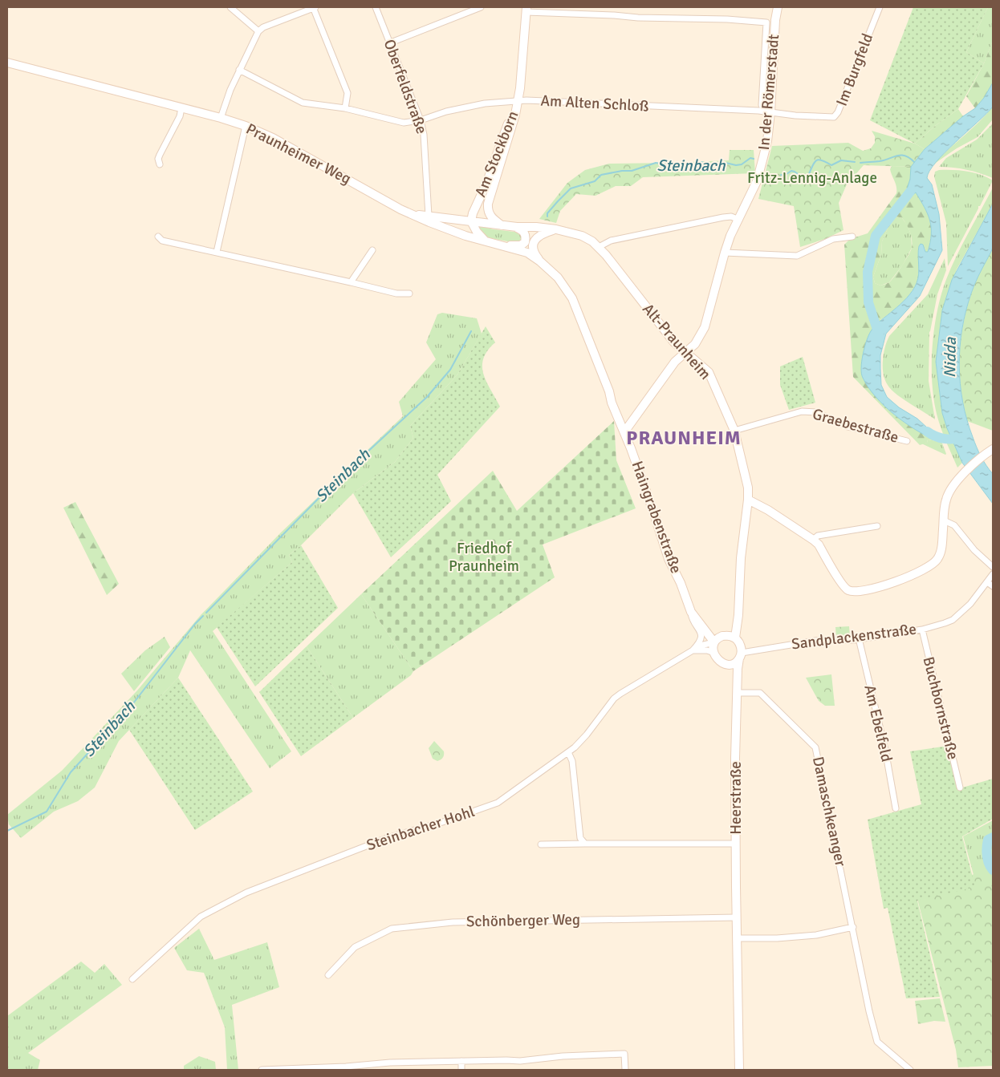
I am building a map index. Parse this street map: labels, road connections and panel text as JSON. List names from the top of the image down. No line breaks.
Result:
{"streets":{"main road":["In der Römerstadt","Praunheimer Weg","Am Stockborn","Alt-Praunheim","Haingrabenstraße","Heerstraße"],"street":["Im Burgfeld","Oberfeldstraße","Am Alten Schloß","Graebestraße","Sandplackenstraße","Buchbornstraße","Am Ebelfeld","Damaschkeanger","Steinbacher Hohl","Schönberger Weg"]},"crossings":[["Im Burgfeld","In der Römerstadt"],["Im Burgfeld","Am Alten Schloß"],["Oberfeldstraße","Am Alten Schloß"],["Oberfeldstraße","Praunheimer Weg"],["In der Römerstadt","Am Alten Schloß"],["In der Römerstadt","Alt-Praunheim"],["In der Römerstadt","Haingrabenstraße"],["Am Alten Schloß","Am Stockborn"],["Praunheimer Weg","Am Stockborn"],["Praunheimer Weg","Alt-Praunheim"],["Praunheimer Weg","Haingrabenstraße"],["Alt-Praunheim","Graebestraße"],["Haingrabenstraße","Sandplackenstraße"],["Haingrabenstraße","Heerstraße"],["Haingrabenstraße","Steinbacher Hohl"],["Sandplackenstraße","Buchbornstraße"],["Sandplackenstraße","Am Ebelfeld"],["Sandplackenstraße","Heerstraße"],["Sandplackenstraße","Steinbacher Hohl"],["Heerstraße","Damaschkeanger"],["Heerstraße","Steinbacher Hohl"],["Heerstraße","Schönberger Weg"]],"districts":["PRAUNHEIM"],"water":["Steinbach","Nidda"],"parks":["Fritz-Lennig-Anlage","Friedhof Praunheim"]}
